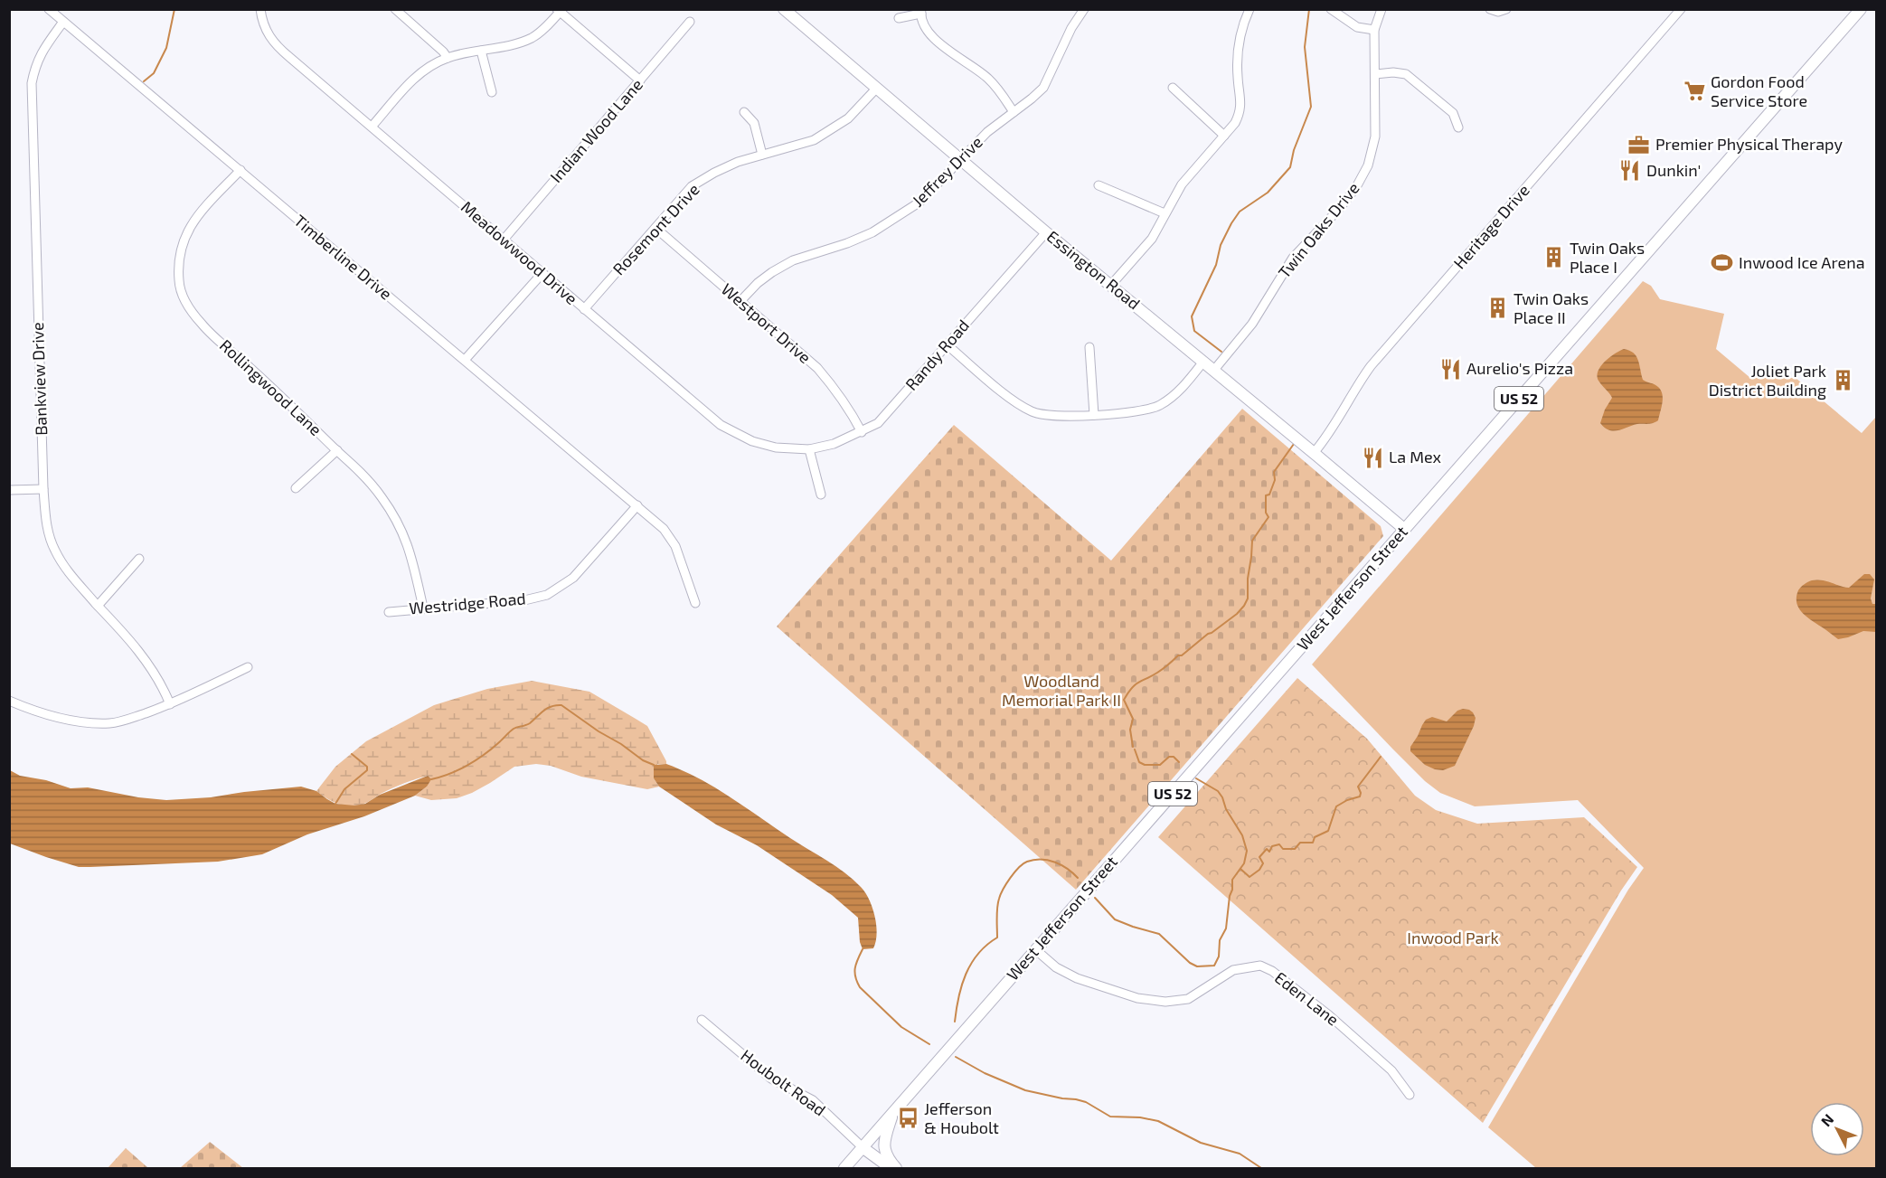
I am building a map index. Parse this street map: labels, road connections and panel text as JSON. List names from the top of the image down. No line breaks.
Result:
{"streets":{"main road":["Essington Road","US 52","West Jefferson Street","Houbolt Road"],"street":["Indian Wood Lane","Jeffrey Drive","Heritage Drive","Rosemont Drive","Twin Oaks Drive","Meadowwood Drive","Timberline Drive","Westport Drive","Randy Road","Bankview Drive","Rollingwood Lane","Westridge Road","Eden Lane"]},"crossings":[["Indian Wood Lane","Meadowwood Drive"],["Jeffrey Drive","Essington Road"],["Jeffrey Drive","Westport Drive"],["Heritage Drive","Essington Road"],["Rosemont Drive","Meadowwood Drive"],["Rosemont Drive","Essington Road"],["Rosemont Drive","Westport Drive"],["Twin Oaks Drive","Essington Road"],["Meadowwood Drive","Randy Road"],["Timberline Drive","Bankview Drive"],["Timberline Drive","Rollingwood Lane"],["Timberline Drive","Westridge Road"],["Essington Road","Randy Road"],["Essington Road","West Jefferson Street"],["Westport Drive","Randy Road"],["Rollingwood Lane","Westridge Road"],["West Jefferson Street","Eden Lane"],["West Jefferson Street","Houbolt Road"]],"parks":["Woodland Memorial Park II","Inwood Park"],"places":{"supermarket":["Gordon Food Service Store"],"office":["Premier Physical Therapy"],"restaurant":["Dunkin'","Aurelio's Pizza","La Mex"],"building":["Twin Oaks Place I","Twin Oaks Place II","Joliet Park District Building"],"sports":["Inwood Ice Arena"],"bus stop":["Jefferson & Houbolt"]},"north":"top left"}
